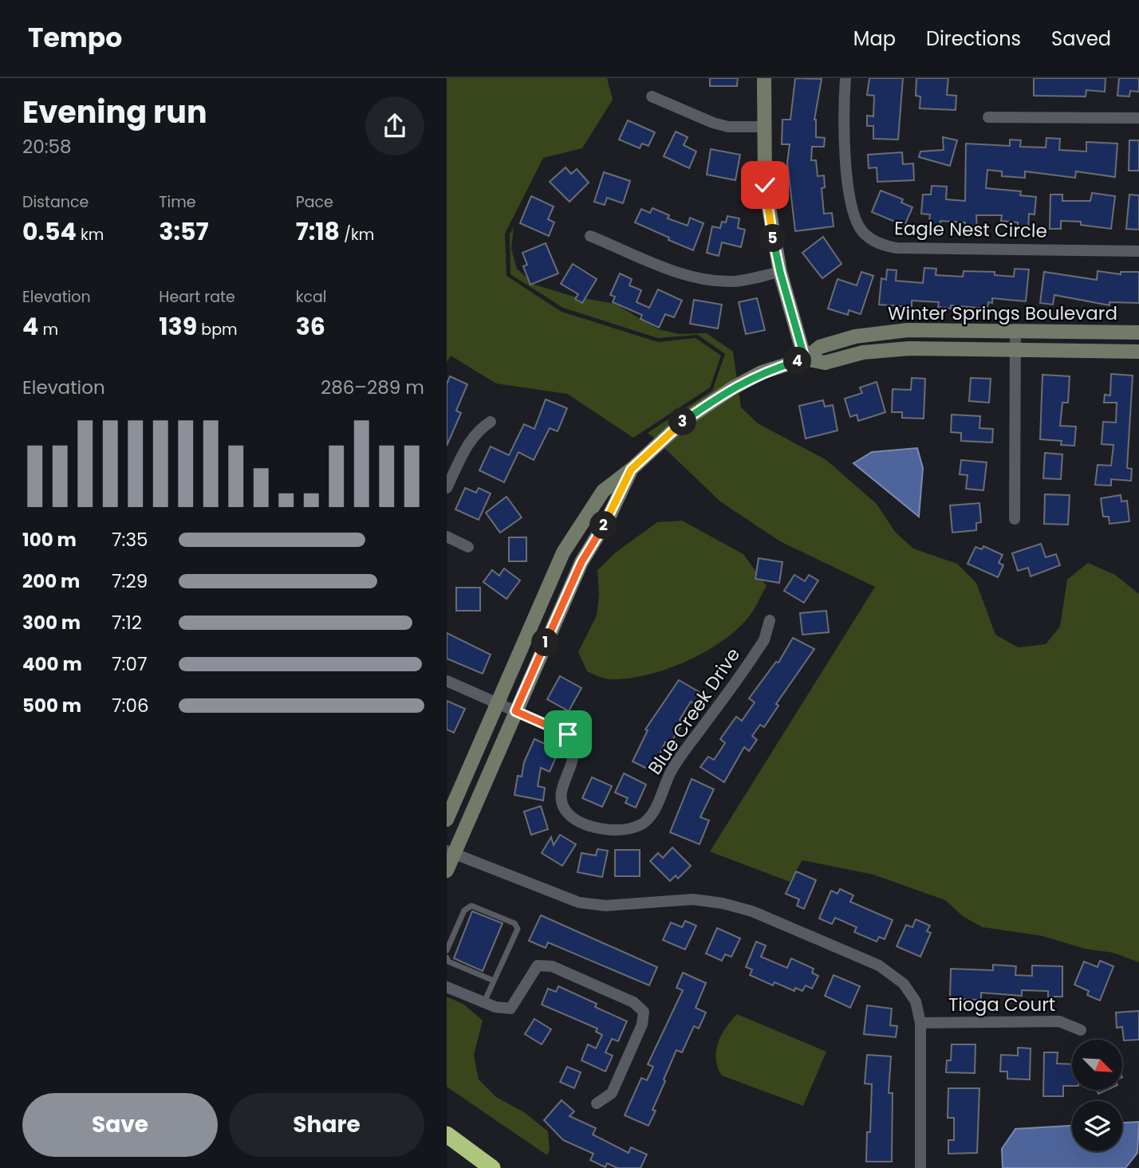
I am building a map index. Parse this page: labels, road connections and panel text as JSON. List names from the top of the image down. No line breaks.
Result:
{"streets":{"street":["Eagle Nest Circle","Winter Springs Boulevard","Blue Creek Drive","Tioga Court"]},"crossings":[["Winter Springs Boulevard","Blue Creek Drive"]],"north":"bottom right","page":{"header":"Tempo","nav":["Map","Directions","Saved"],"heading":["Evening run","20:58"],"stats":[["Distance","0.54 km"],["Time","3:57"],["Pace","7:18 /km"],["Elevation","4 m"],["Heart rate","139 bpm"],["kcal","36"]],"pins":["5","4","3","2","1"],"chart":["Elevation","286–289 m"],"list":[{"name":"100 m","note":"7:35"},{"name":"200 m","note":"7:29"},{"name":"300 m","note":"7:12"},{"name":"400 m","note":"7:07"},{"name":"500 m","note":"7:06"}],"buttons":["Save","Share"]}}
